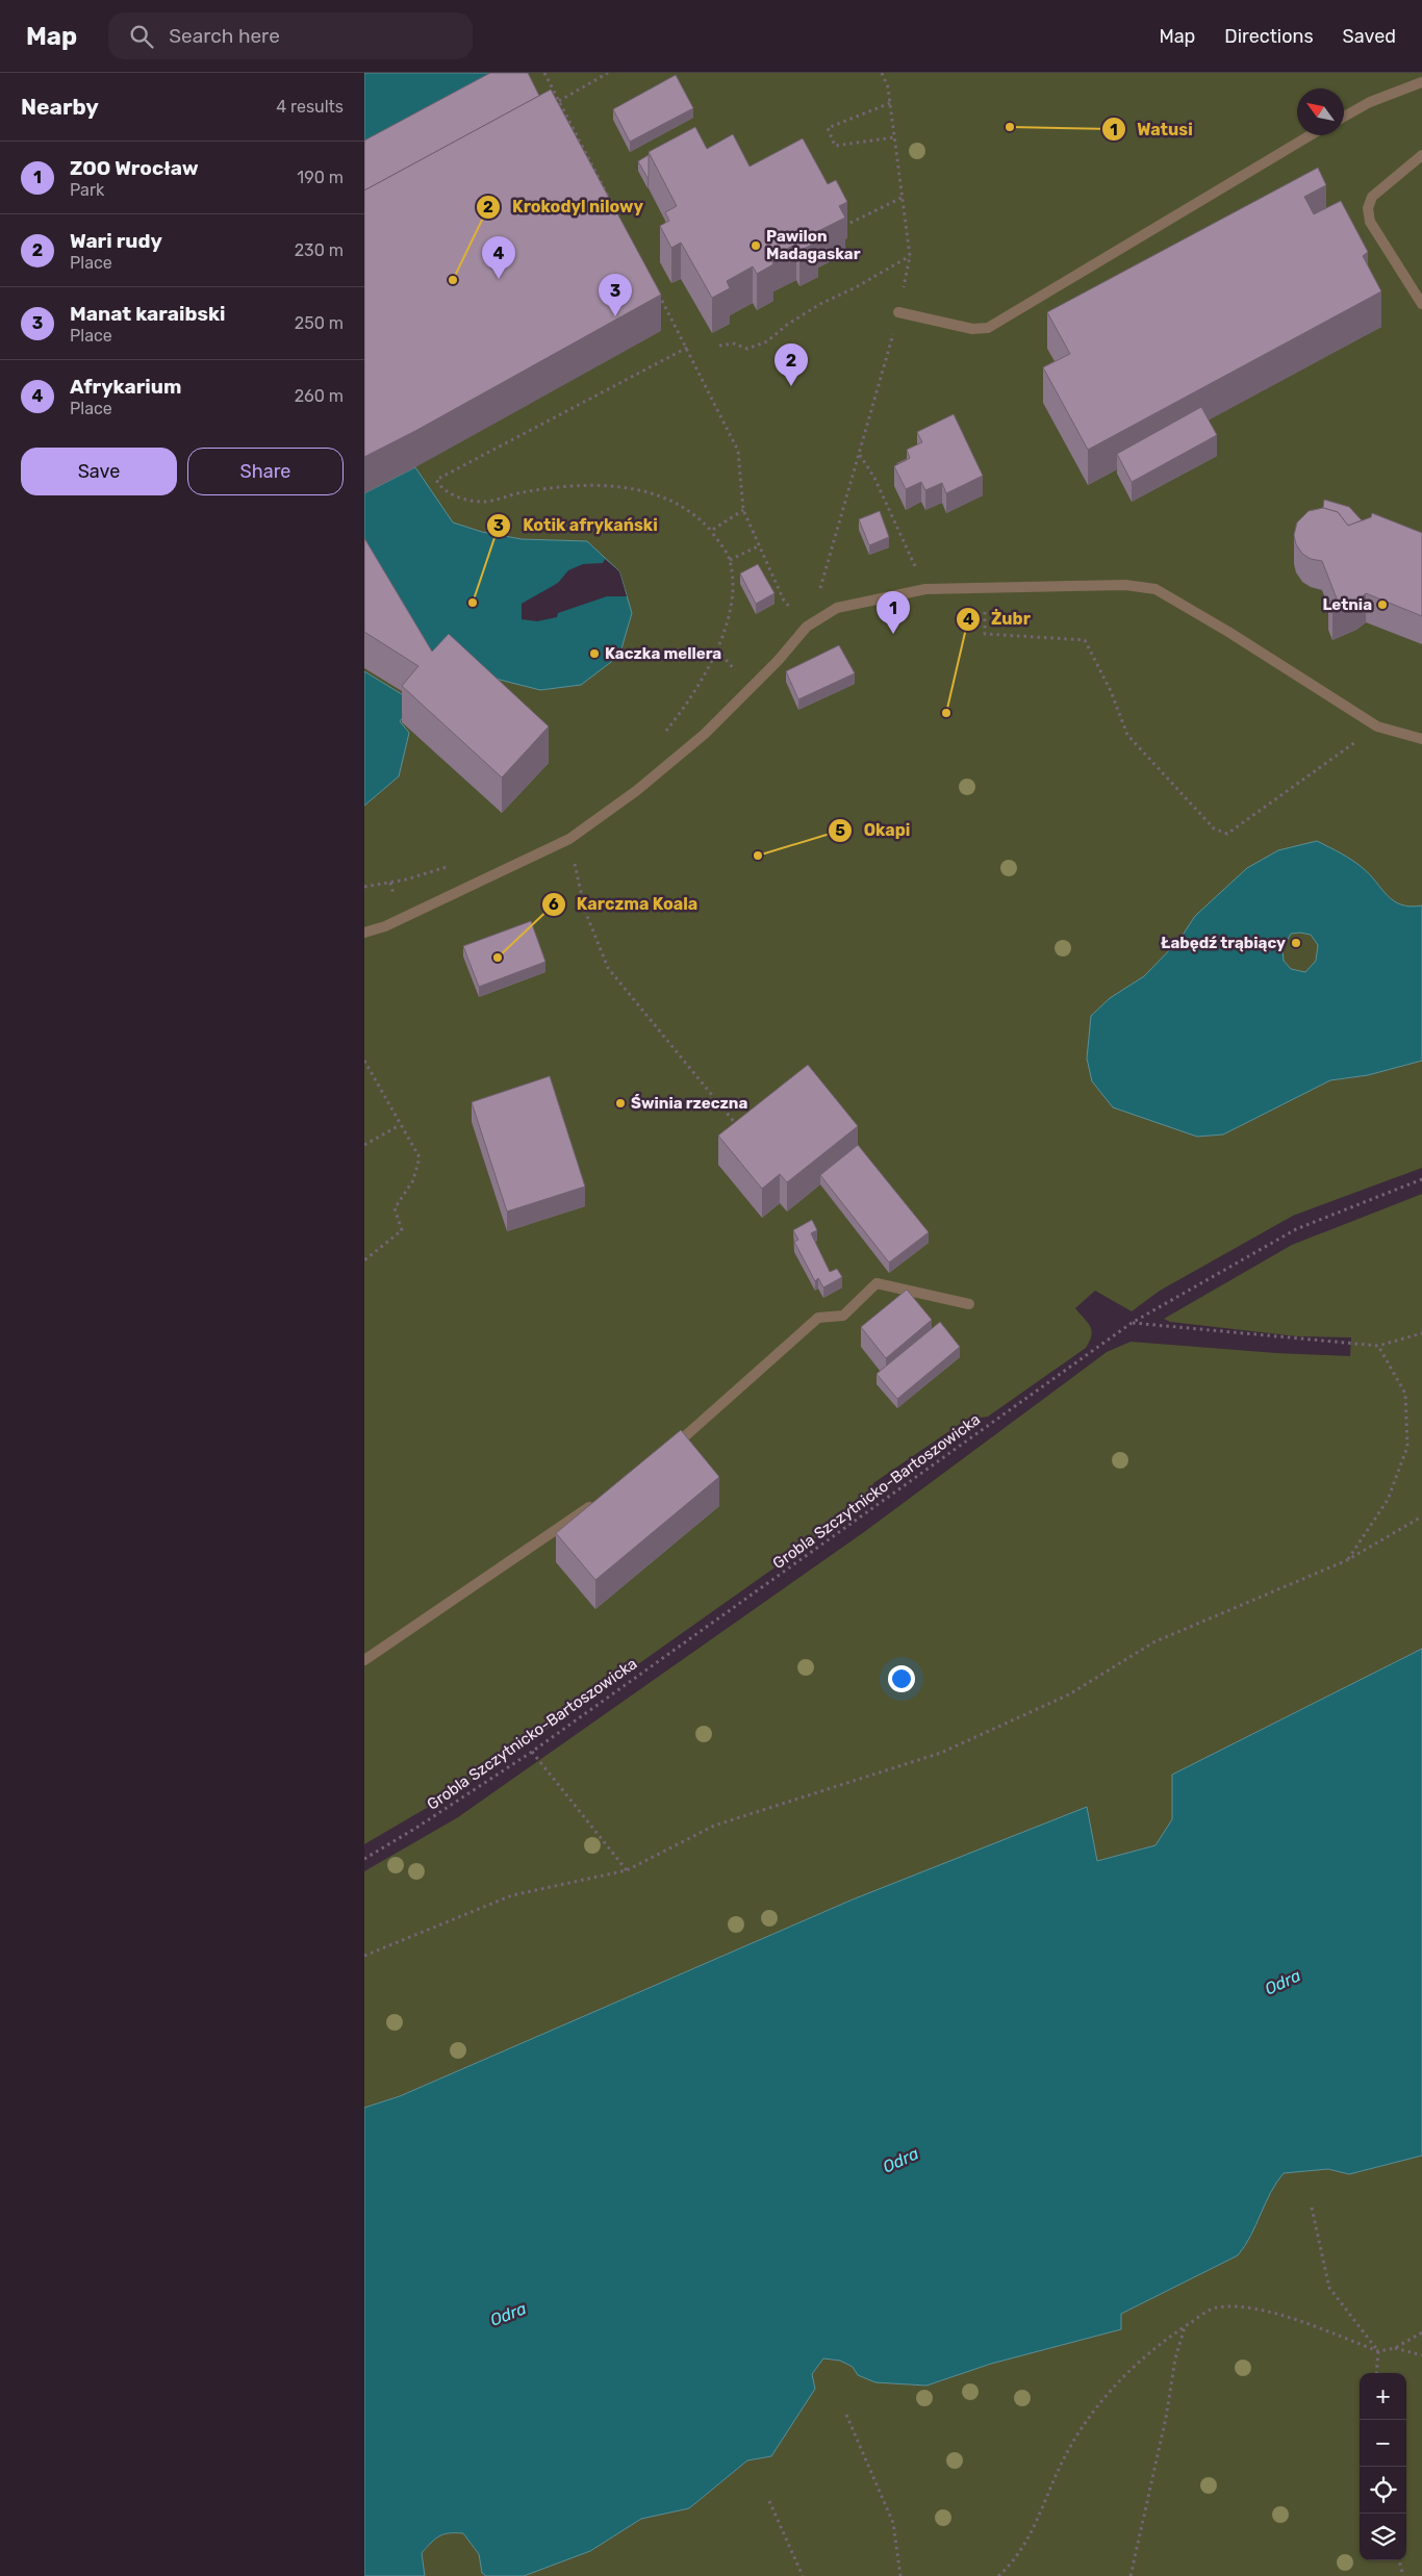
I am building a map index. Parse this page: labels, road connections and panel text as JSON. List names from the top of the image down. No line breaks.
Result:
{"streets":{"path":["Grobla Szczytnicko-Bartoszowicka"]},"water":["Odra"],"places":["Watusi","Pawilon Madagaskar","Krokodyl nilowy","Kotik afrykański","Letnia","Kaczka mellera","Żubr","Okapi","Łabędź trąbiący","Karczma Koala","Świnia rzeczna"],"north":"top left","page":{"header":"Map","search":"Search here","nav":["Map","Directions","Saved"],"heading":["Nearby","4 results"],"list":[{"mark":"1","name":"ZOO Wrocław","note":"Park","value":"190 m"},{"mark":"2","name":"Wari rudy","note":"Place","value":"230 m"},{"mark":"3","name":"Manat karaibski","note":"Place","value":"250 m"},{"mark":"4","name":"Afrykarium","note":"Place","value":"260 m"}],"pins":["4","3","2","1"],"buttons":["Save","Share"],"map_buttons":["+","−"]}}
